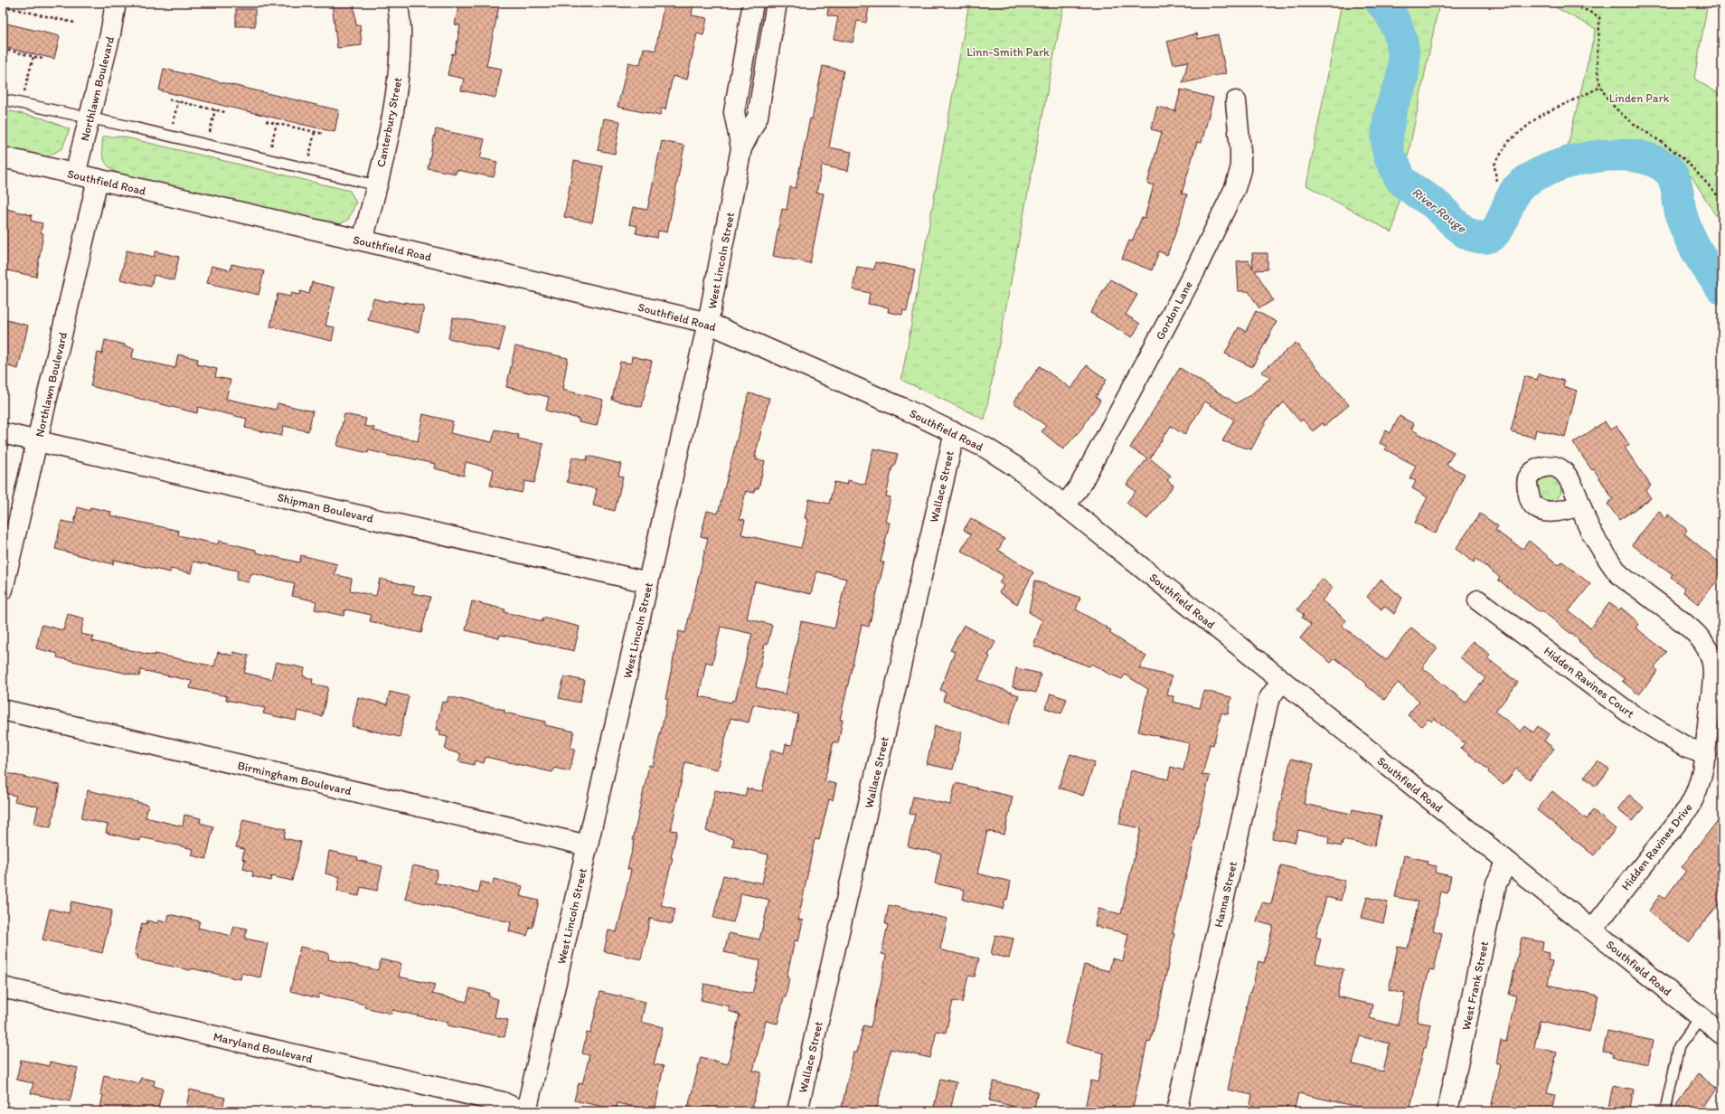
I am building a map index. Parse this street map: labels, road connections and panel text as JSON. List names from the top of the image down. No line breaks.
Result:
{"streets":{"street":["Northlawn Boulevard","Canterbury Street","Southfield Road","West Lincoln Street","Gordon Lane","Wallace Street","Shipman Boulevard","Hidden Ravines Court","Birmingham Boulevard","Hidden Ravines Drive","Hanna Street","West Frank Street","Maryland Boulevard"]},"crossings":[["Northlawn Boulevard","Southfield Road"],["Northlawn Boulevard","Shipman Boulevard"],["Canterbury Street","Southfield Road"],["Southfield Road","West Lincoln Street"],["Southfield Road","Gordon Lane"],["Southfield Road","Wallace Street"],["Southfield Road","Hidden Ravines Drive"],["Southfield Road","Hanna Street"],["Southfield Road","West Frank Street"],["West Lincoln Street","Shipman Boulevard"],["West Lincoln Street","Birmingham Boulevard"],["Hidden Ravines Court","Hidden Ravines Drive"]],"water":["River Rouge"],"parks":["Linn-Smith Park","Linden Park"]}
